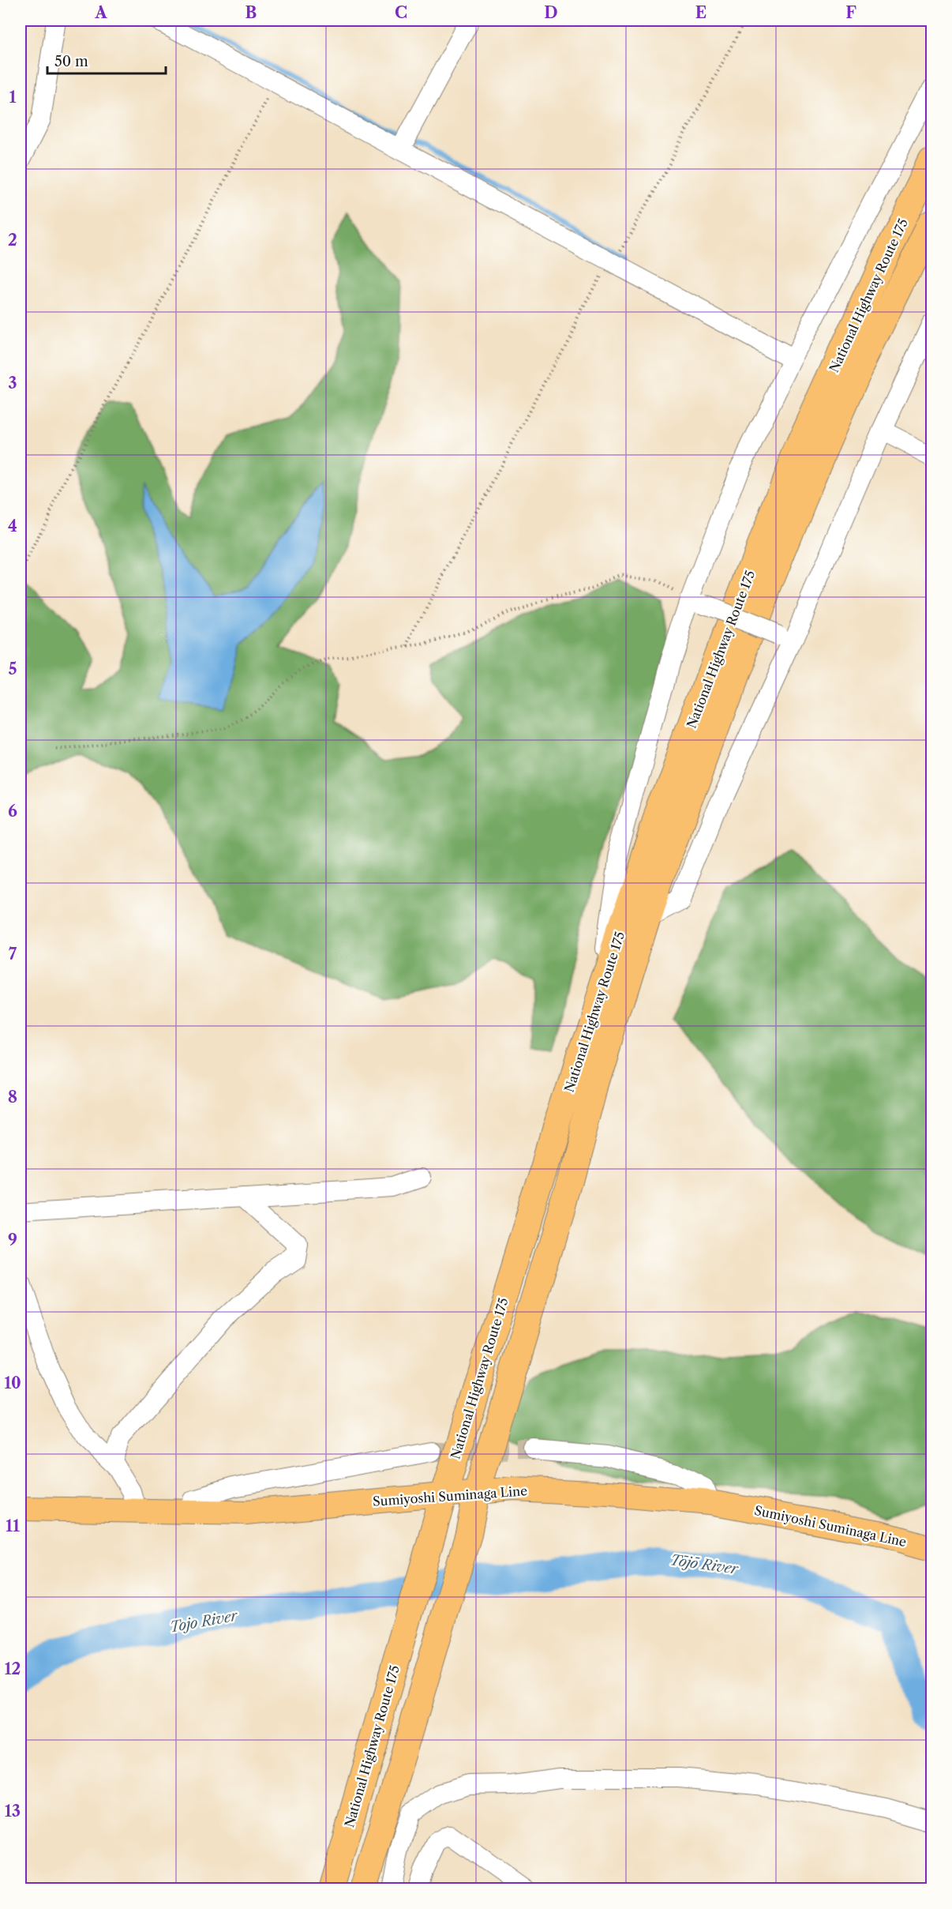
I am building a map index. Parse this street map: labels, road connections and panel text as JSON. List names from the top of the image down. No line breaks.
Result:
{"streets":{"highway":["National Highway Route 175"],"main road":["Sumiyoshi Suminaga Line"]},"crossings":[["National Highway Route 175","Sumiyoshi Suminaga Line"]],"water":["Tōjō River","Tojo River"],"scale_bar":"50 m","grid":{"columns":["A","B","C","D","E","F"],"rows":["1","2","3","4","5","6","7","8","9","10","11","12","13"]}}
